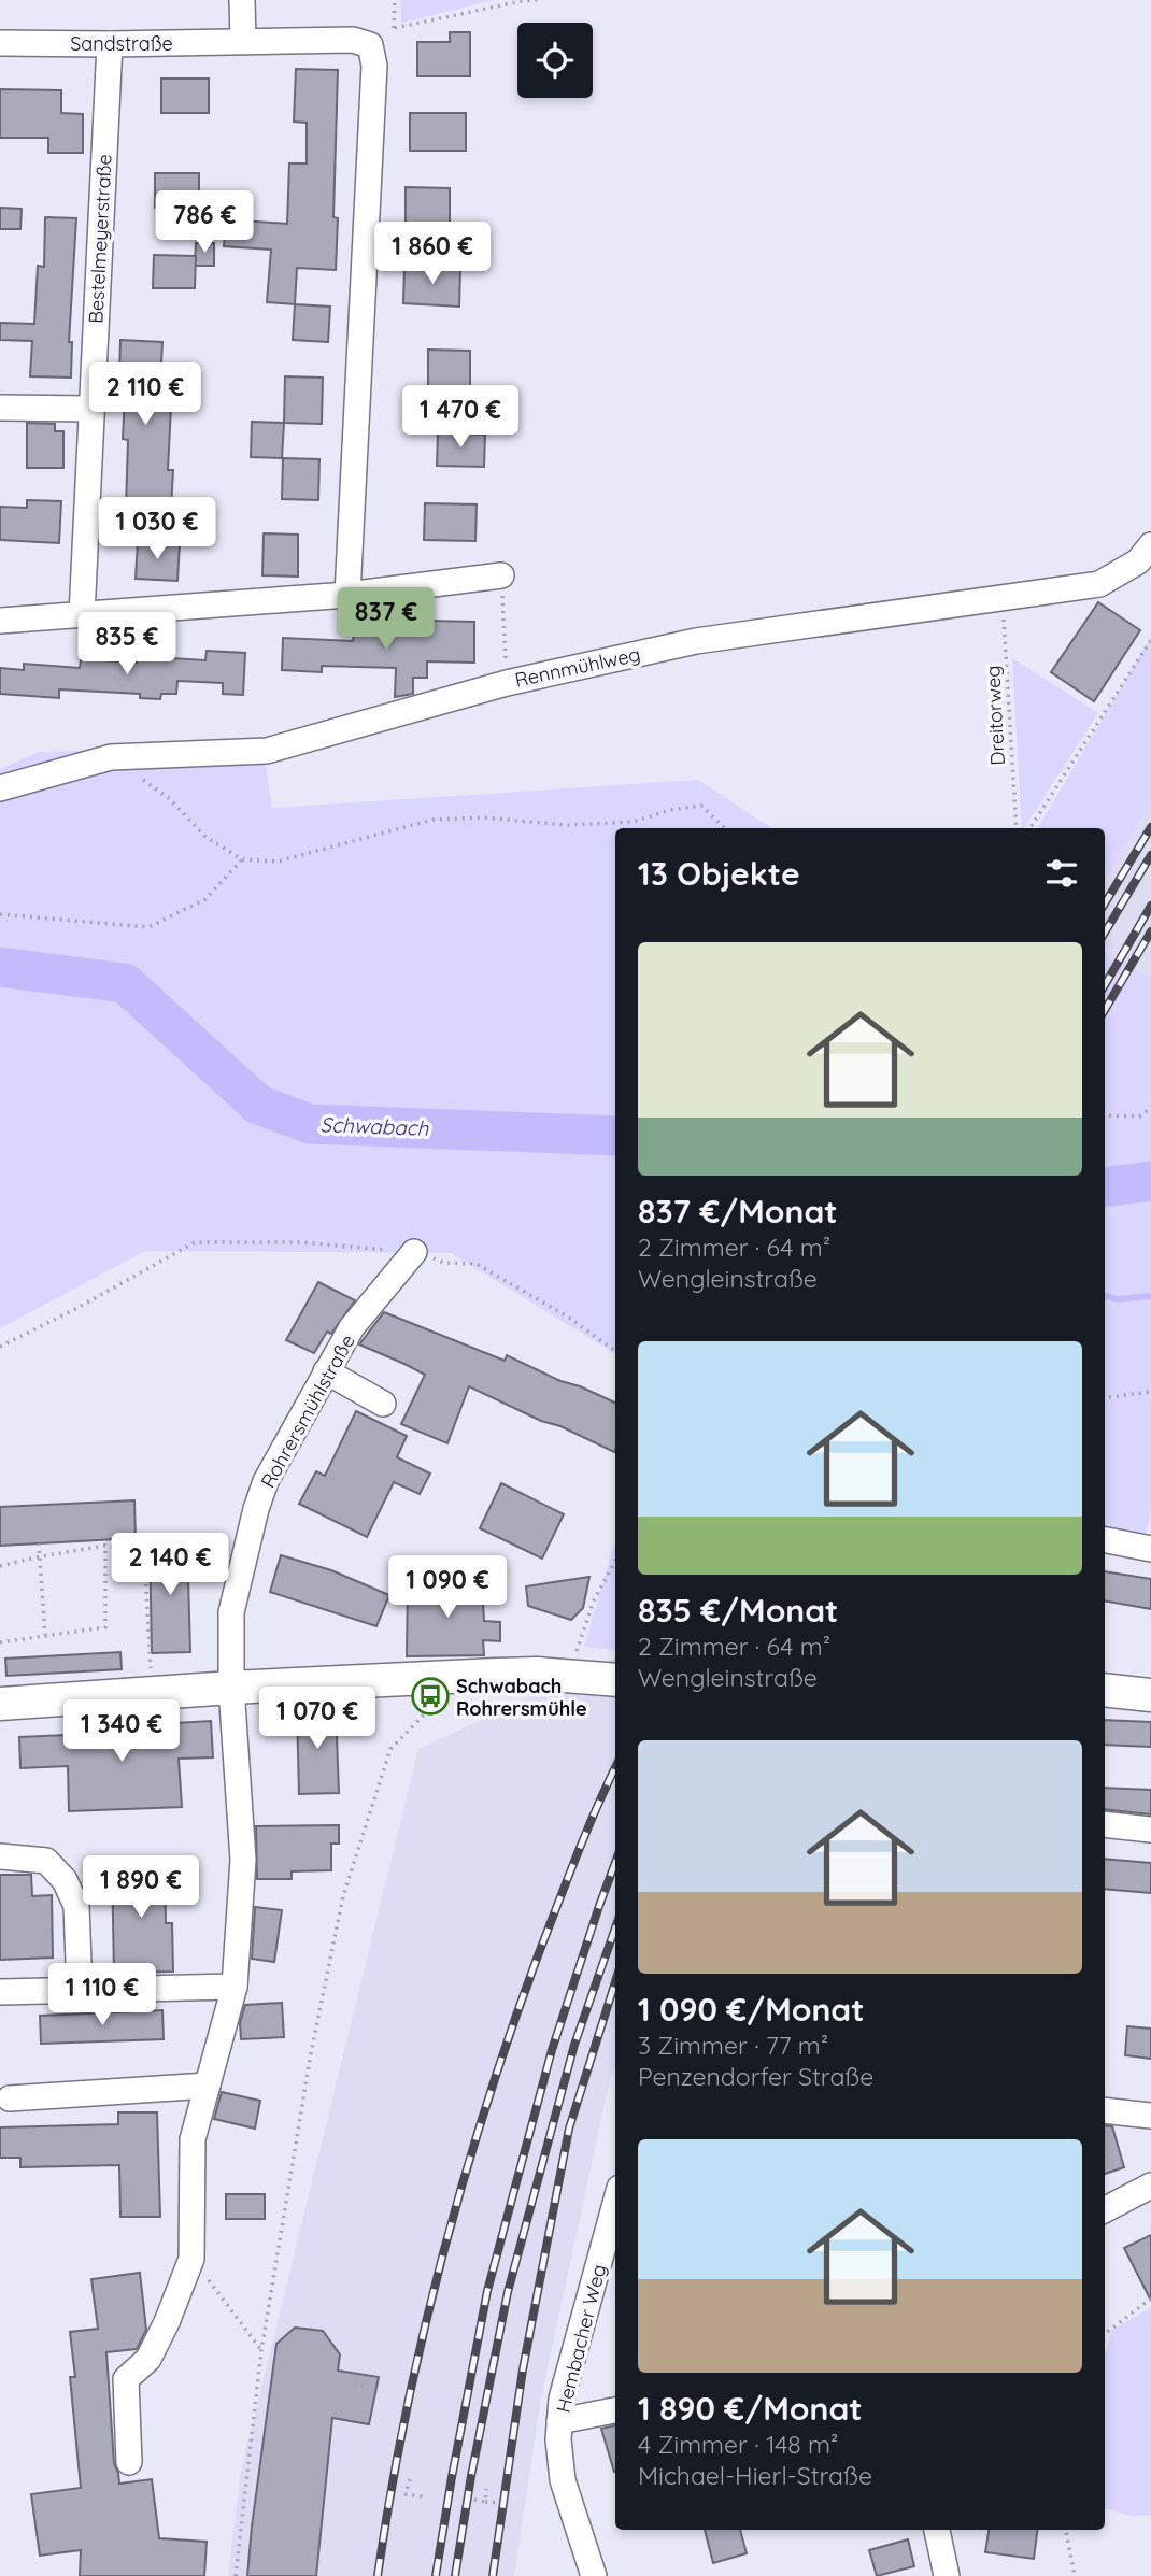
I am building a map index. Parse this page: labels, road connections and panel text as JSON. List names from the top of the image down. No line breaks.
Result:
{"streets":{"street":["Sandstraße","Bestelmeyerstraße","Rennmühlweg","Rohrersmühlstraße","Hembacher Weg"],"path":["Dreitorweg"]},"crossings":[["Sandstraße","Bestelmeyerstraße"],["Rennmühlweg","Dreitorweg"]],"water":["Schwabach"],"places":{"bus stop":["Schwabach Rohrersmühle"]},"page":{"price":["786 €","1 860 €","2 110 €","1 470 €","1 030 €","837 €","835 €","2 140 €","1 090 €","1 070 €","1 340 €","1 890 €","1 110 €"],"heading":"13 Objekte","list":[{"name":"837 €/Monat","note":"2 Zimmer · 64 m² · Wengleinstraße"},{"name":"835 €/Monat","note":"2 Zimmer · 64 m² · Wengleinstraße"},{"name":"1 090 €/Monat","note":"3 Zimmer · 77 m² · Penzendorfer Straße"},{"name":"1 890 €/Monat","note":"4 Zimmer · 148 m² · Michael-Hierl-Straße"}]}}
